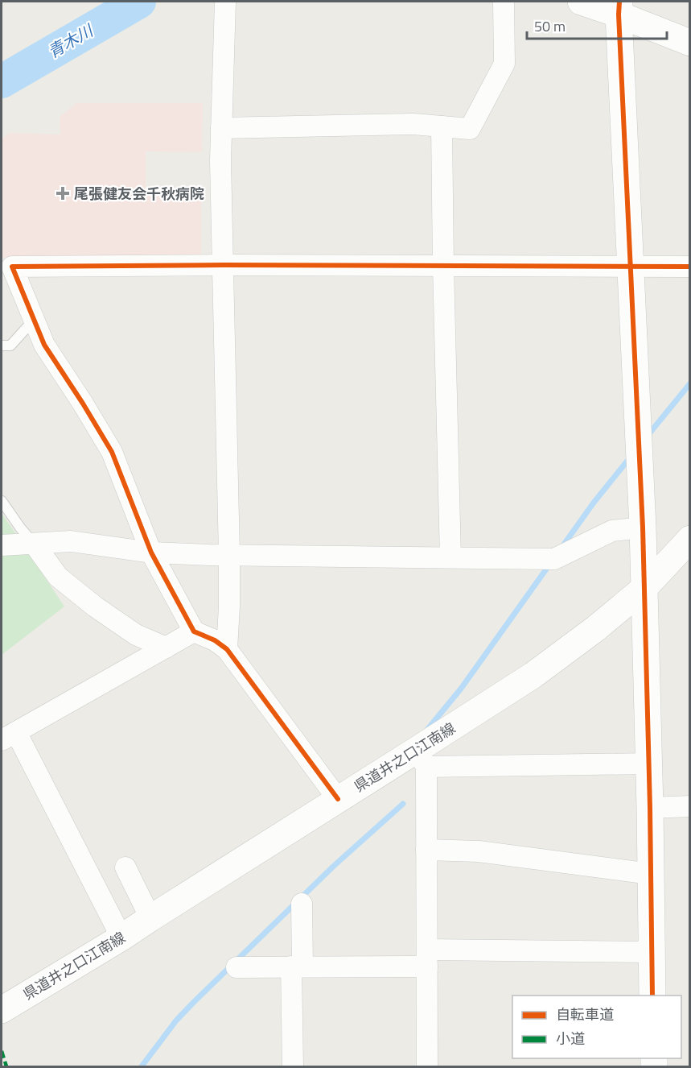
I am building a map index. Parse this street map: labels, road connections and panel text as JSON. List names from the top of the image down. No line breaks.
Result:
{"streets":{"street":["県道井之口江南線"]},"water":["青木川"],"places":{"health":["尾張健友会千秋病院"]},"legend":["自転車道","小道"],"scale_bar":"50 m"}
